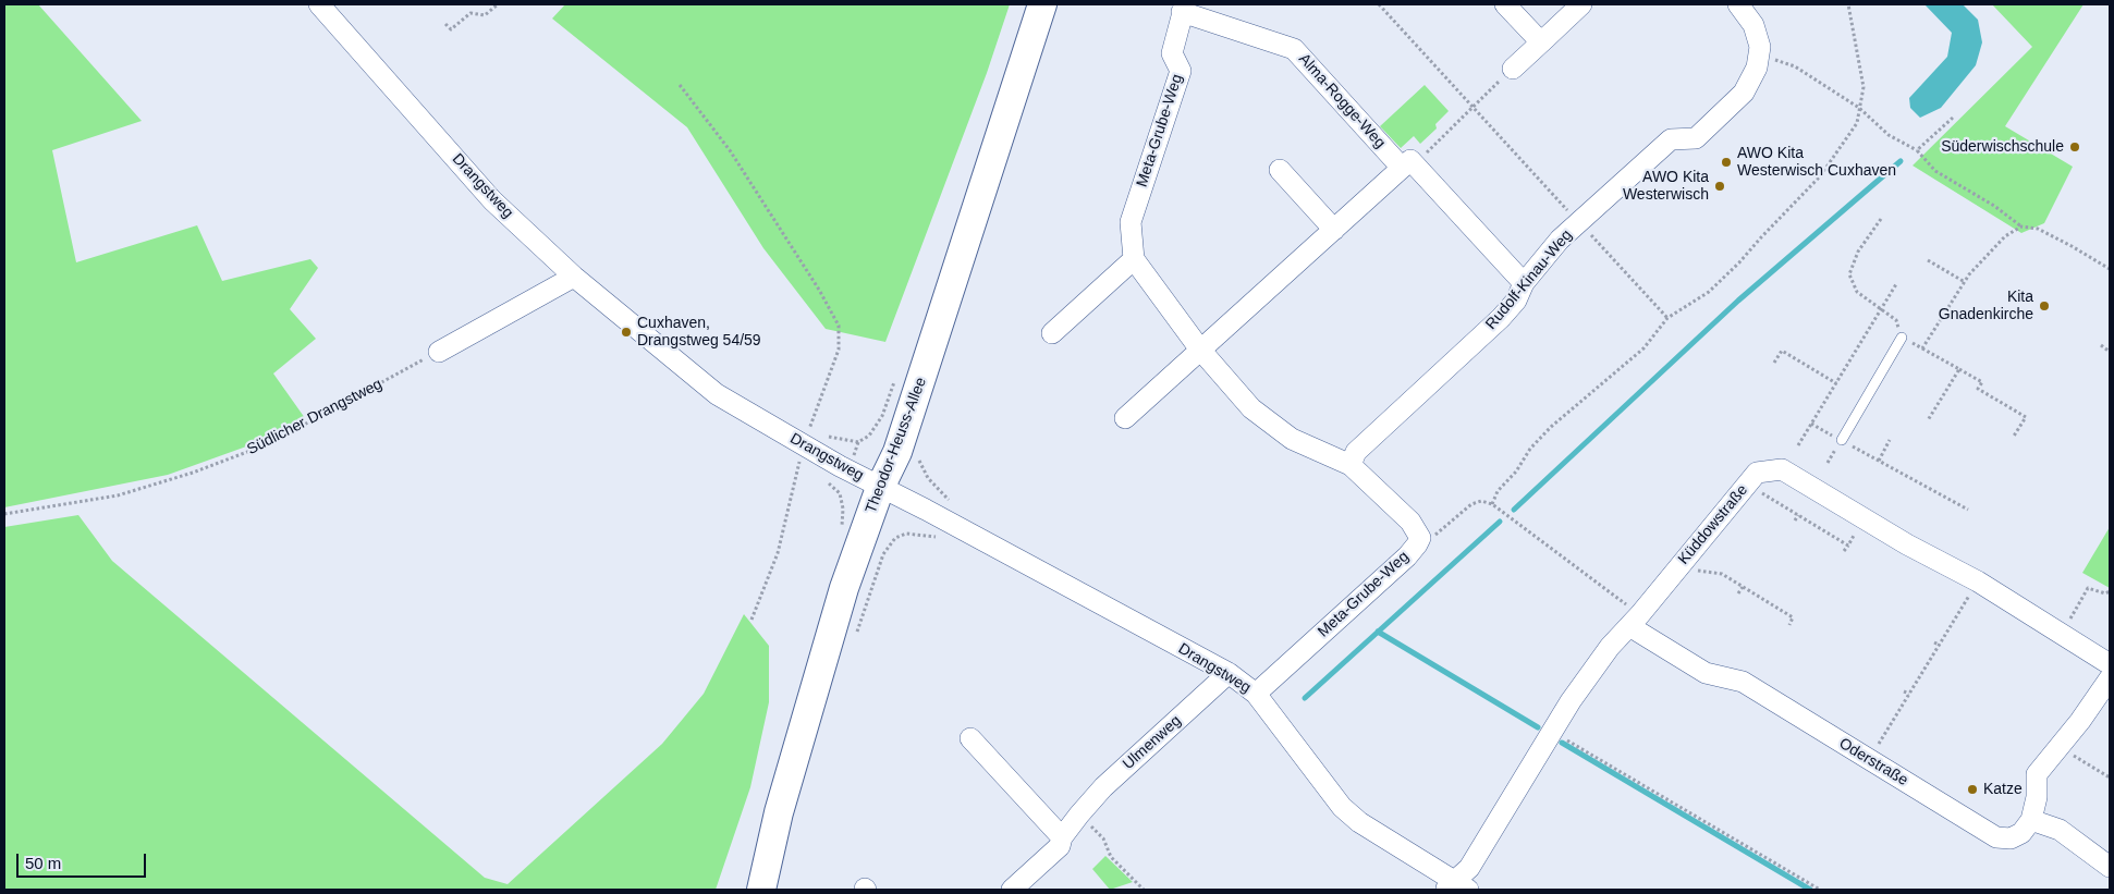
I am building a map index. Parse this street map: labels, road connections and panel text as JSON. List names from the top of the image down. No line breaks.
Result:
{"streets":{"street":["Alma-Rogge-Weg","Meta-Grube-Weg","Drangstweg","Rudolf-Kinau-Weg","Theodor-Heuss-Allee","Küddowstraße","Ulmenweg","Oderstraße"],"path":["Südlicher Drangstweg"]},"crossings":[["Alma-Rogge-Weg","Meta-Grube-Weg"],["Alma-Rogge-Weg","Rudolf-Kinau-Weg"],["Meta-Grube-Weg","Drangstweg"],["Meta-Grube-Weg","Rudolf-Kinau-Weg"],["Drangstweg","Theodor-Heuss-Allee"],["Drangstweg","Küddowstraße"],["Drangstweg","Ulmenweg"],["Küddowstraße","Oderstraße"]],"places":["Süderwischschule","AWO Kita Westerwisch Cuxhaven","AWO Kita Westerwisch","Kita Gnadenkirche","Cuxhaven, Drangstweg 54/59","Katze"],"scale_bar":"50 m"}
